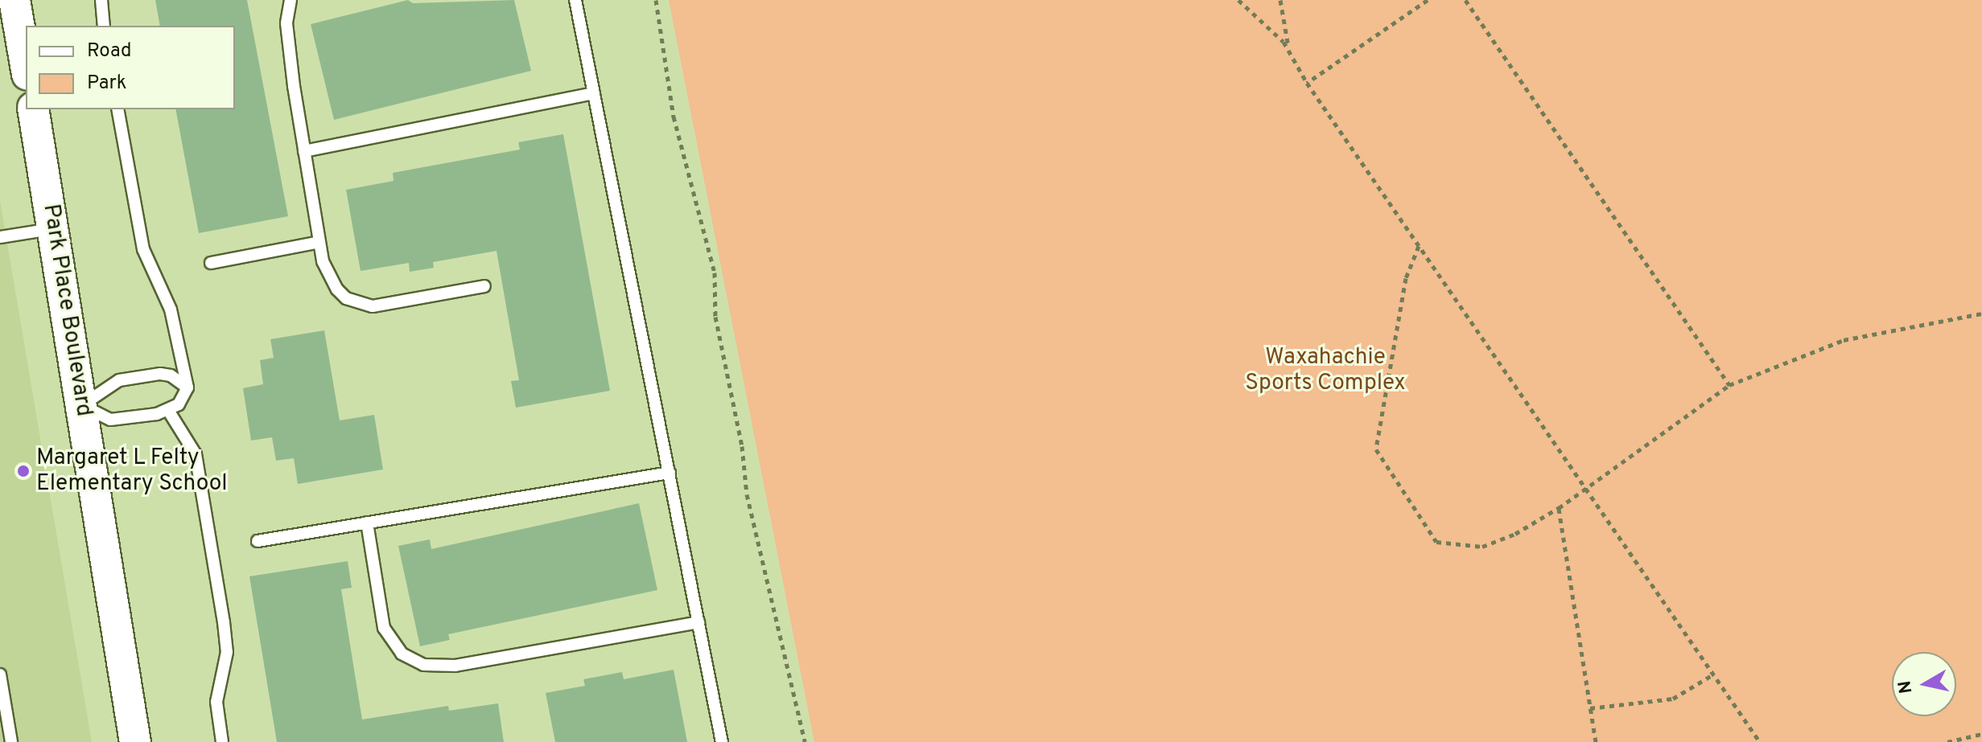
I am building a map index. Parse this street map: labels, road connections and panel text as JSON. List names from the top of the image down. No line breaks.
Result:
{"streets":{"street":["Park Place Boulevard"]},"parks":["Waxahachie Sports Complex"],"places":["Margaret L Felty Elementary School"],"legend":["Road","Park"],"north":"left"}
